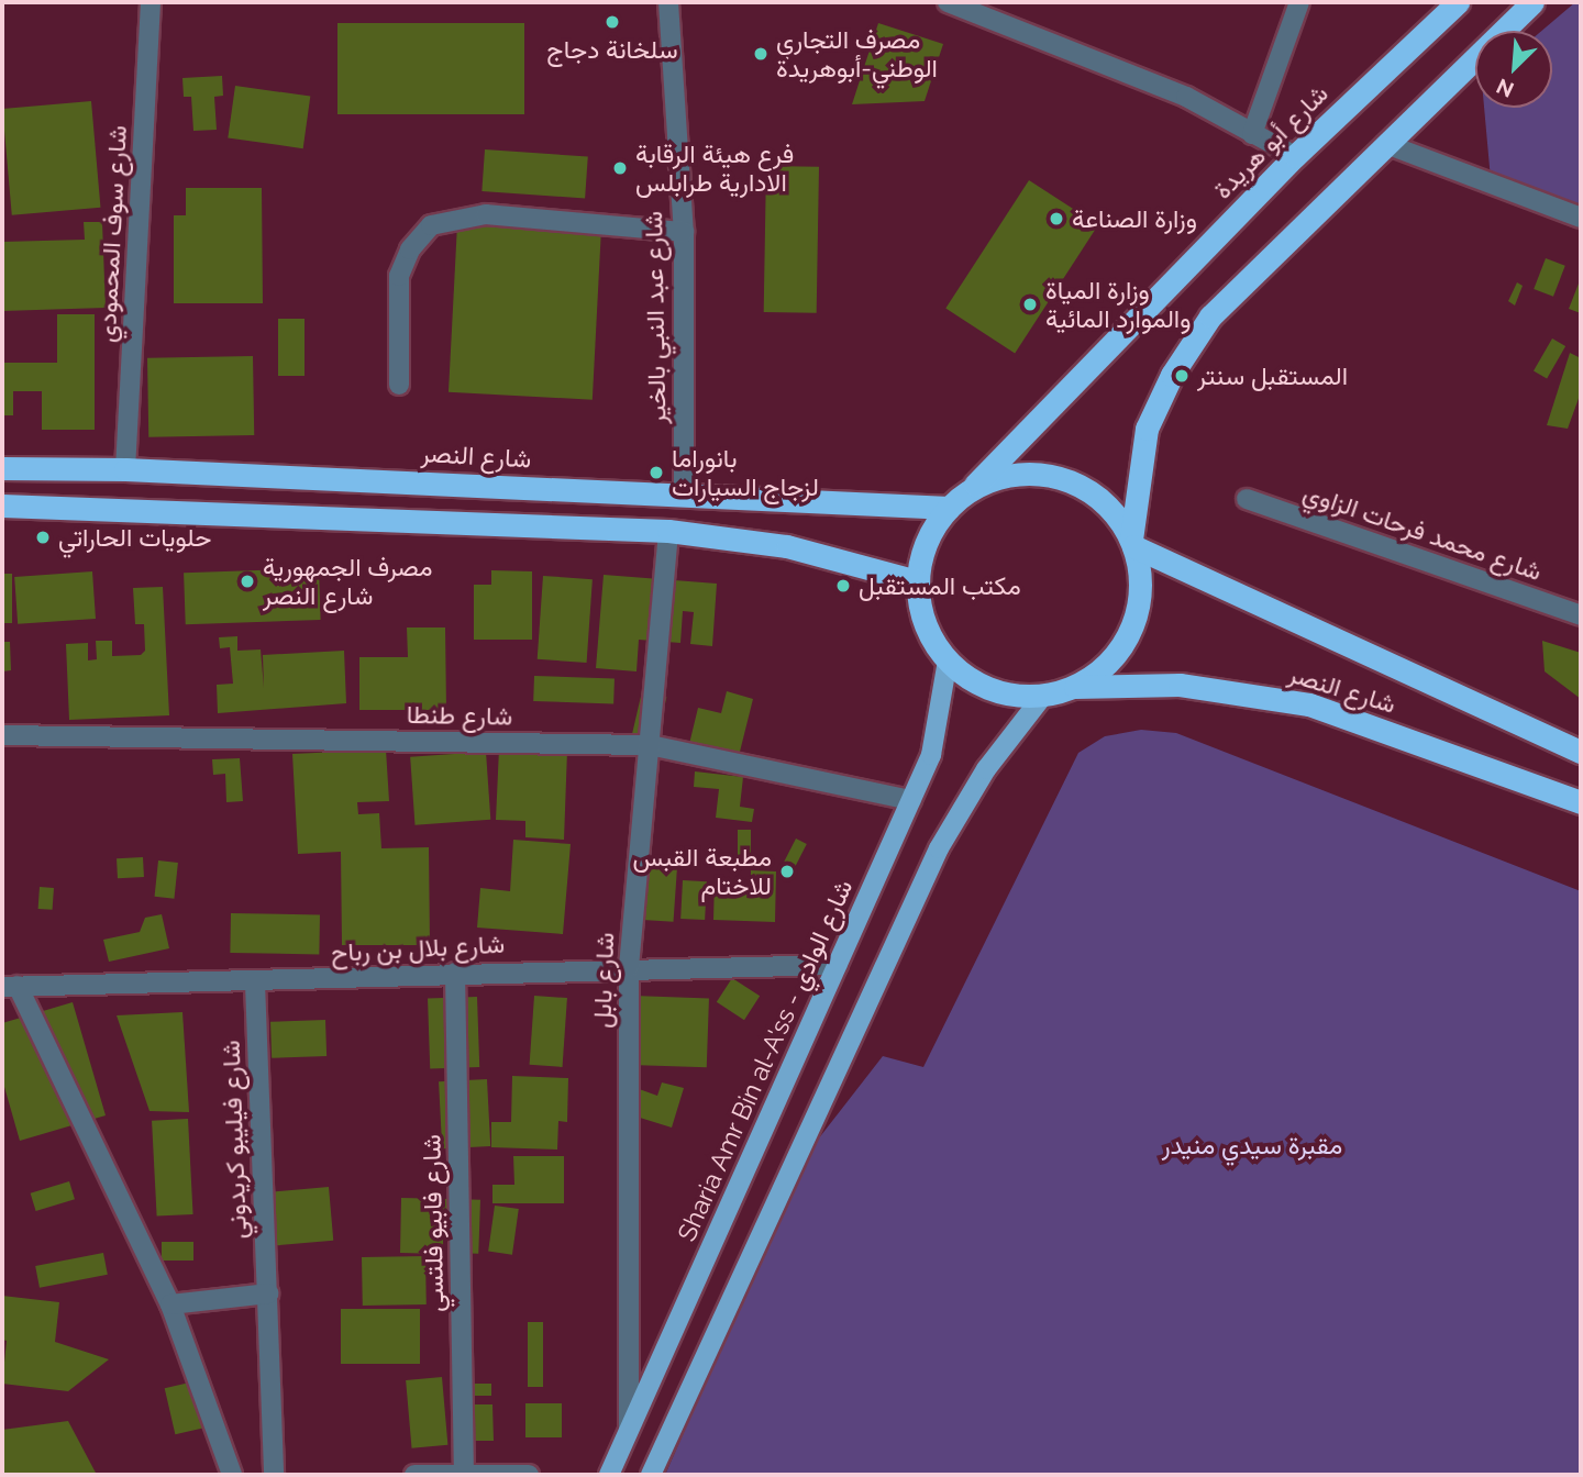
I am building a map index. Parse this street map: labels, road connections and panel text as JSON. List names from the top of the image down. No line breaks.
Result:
{"streets":{"highway":["شارع أبو هريدة","شارع النصر"],"main road":["Sharia Amr Bin al-A'ss - شارع الوادي"],"street":["شارع سوف المحمودي","شارع عبد النبي بالخير","شارع محمد فرحات الزاوي","شارع طنطا","شارع بلال بن رباح","شارع بابل","شارع فيليبو كريدوني","شارع فابيو فلتسي"]},"crossings":[["شارع أبو هريدة","شارع النصر"],["شارع أبو هريدة","Sharia Amr Bin al-A'ss - شارع الوادي"],["شارع سوف المحمودي","شارع النصر"],["شارع عبد النبي بالخير","شارع النصر"],["شارع النصر","Sharia Amr Bin al-A'ss - شارع الوادي"],["شارع طنطا","شارع بابل"],["شارع طنطا","Sharia Amr Bin al-A'ss - شارع الوادي"],["شارع بلال بن رباح","شارع بابل"],["شارع بلال بن رباح","Sharia Amr Bin al-A'ss - شارع الوادي"],["شارع بلال بن رباح","شارع فيليبو كريدوني"],["شارع بلال بن رباح","شارع فابيو فلتسي"],["شارع بابل","Sharia Amr Bin al-A'ss - شارع الوادي"]],"parks":["مقبرة سيدي منيدر"],"places":["سلخانة دجاج","مصرف التجاري الوطني-أبوهريدة","فرع هيئة الرقابة الادارية طرابلس","وزارة الصناعة","وزارة المياة والموارد المائية","المستقبل سنتر","بانوراما لزجاج السيارات","حلويات الحاراتي","مصرف الجمهورية شارع النصر","مكتب المستقبل","مطبعة القبس للاختام"],"north":"bottom left"}
